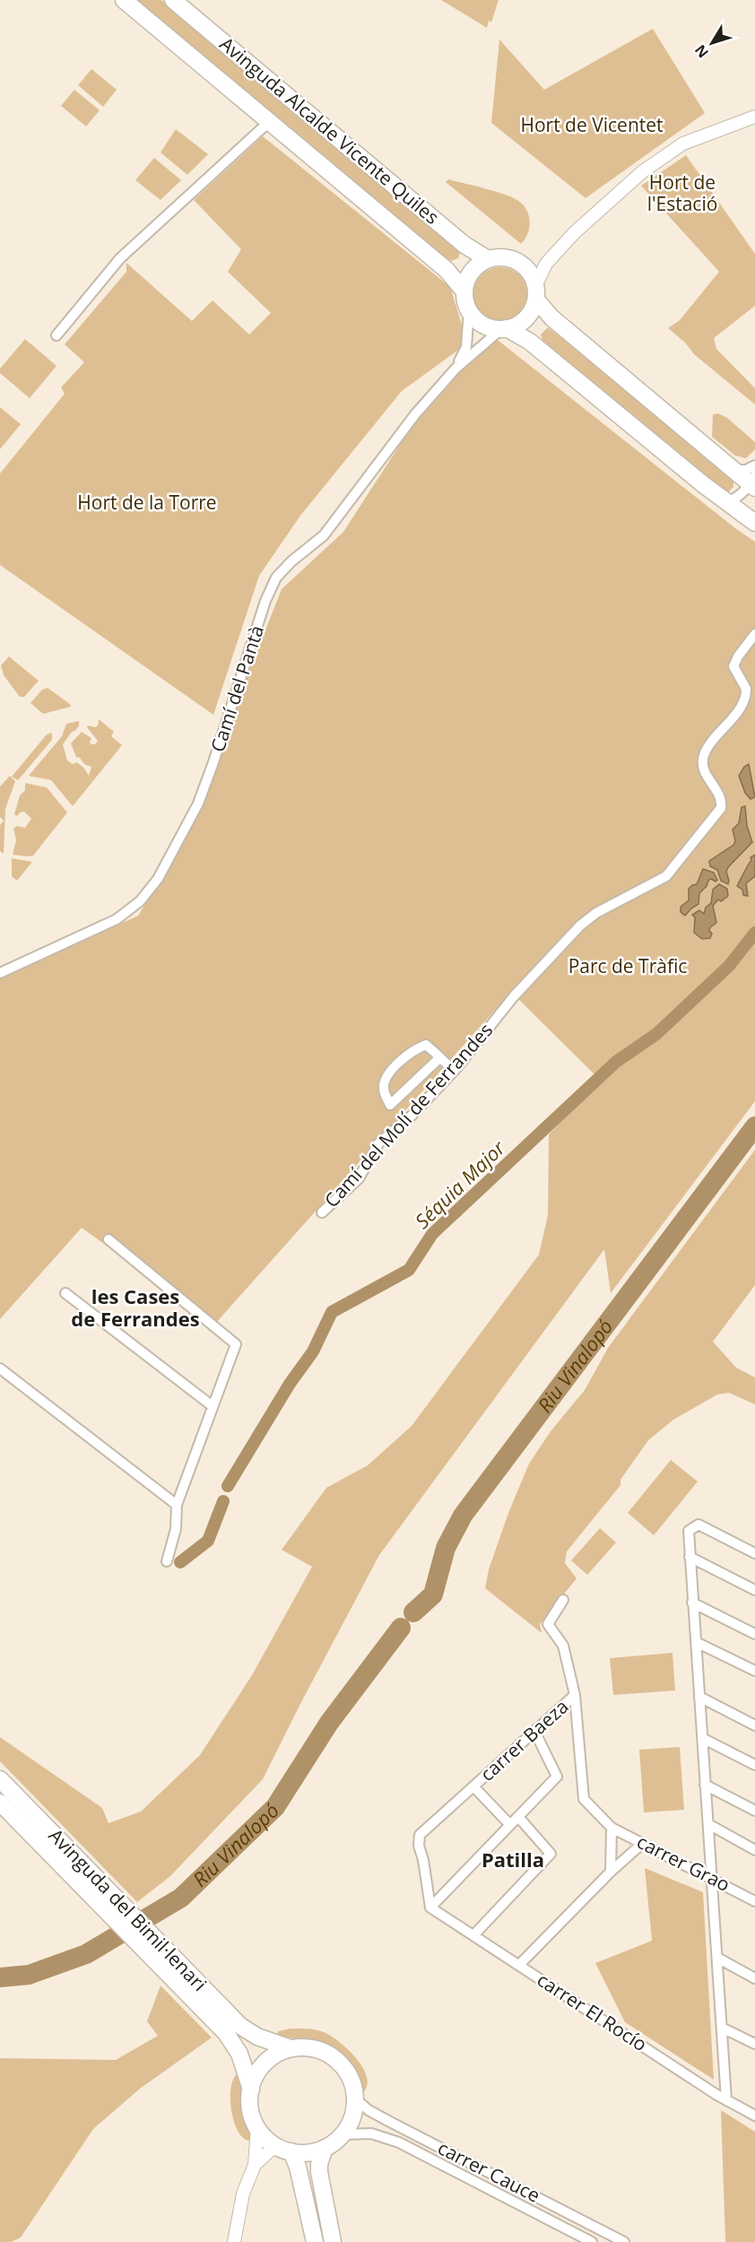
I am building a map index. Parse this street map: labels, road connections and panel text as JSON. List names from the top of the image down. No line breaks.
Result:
{"streets":{"main road":["Avinguda Alcalde Vicente Quiles","Avinguda del Bimil·lenari"],"street":["Camí del Pantà","Camí del Molí de Ferrandes","carrer Baeza","carrer Grao","carrer El Rocío","carrer Cauce"]},"crossings":[["Avinguda Alcalde Vicente Quiles","Camí del Pantà"],["carrer Baeza","carrer El Rocío"],["Avinguda del Bimil·lenari","carrer Cauce"]],"districts":["les Cases de Ferrandes","Patilla"],"water":["Séquia Major","Riu Vinalopó"],"parks":["Hort de Vicentet","Hort de l'Estació","Hort de la Torre","Parc de Tràfic"],"north":"bottom left"}
